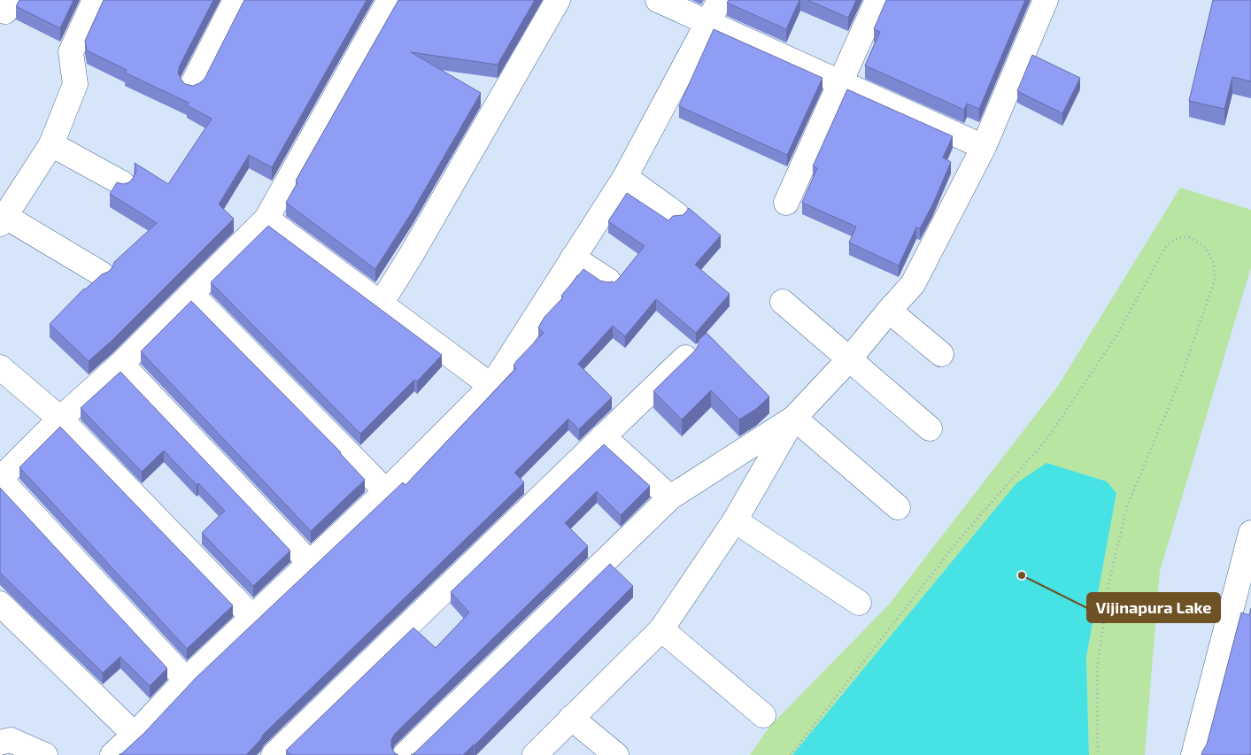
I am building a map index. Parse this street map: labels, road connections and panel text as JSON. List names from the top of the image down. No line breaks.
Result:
{"places":["Vijinapura Lake"]}
